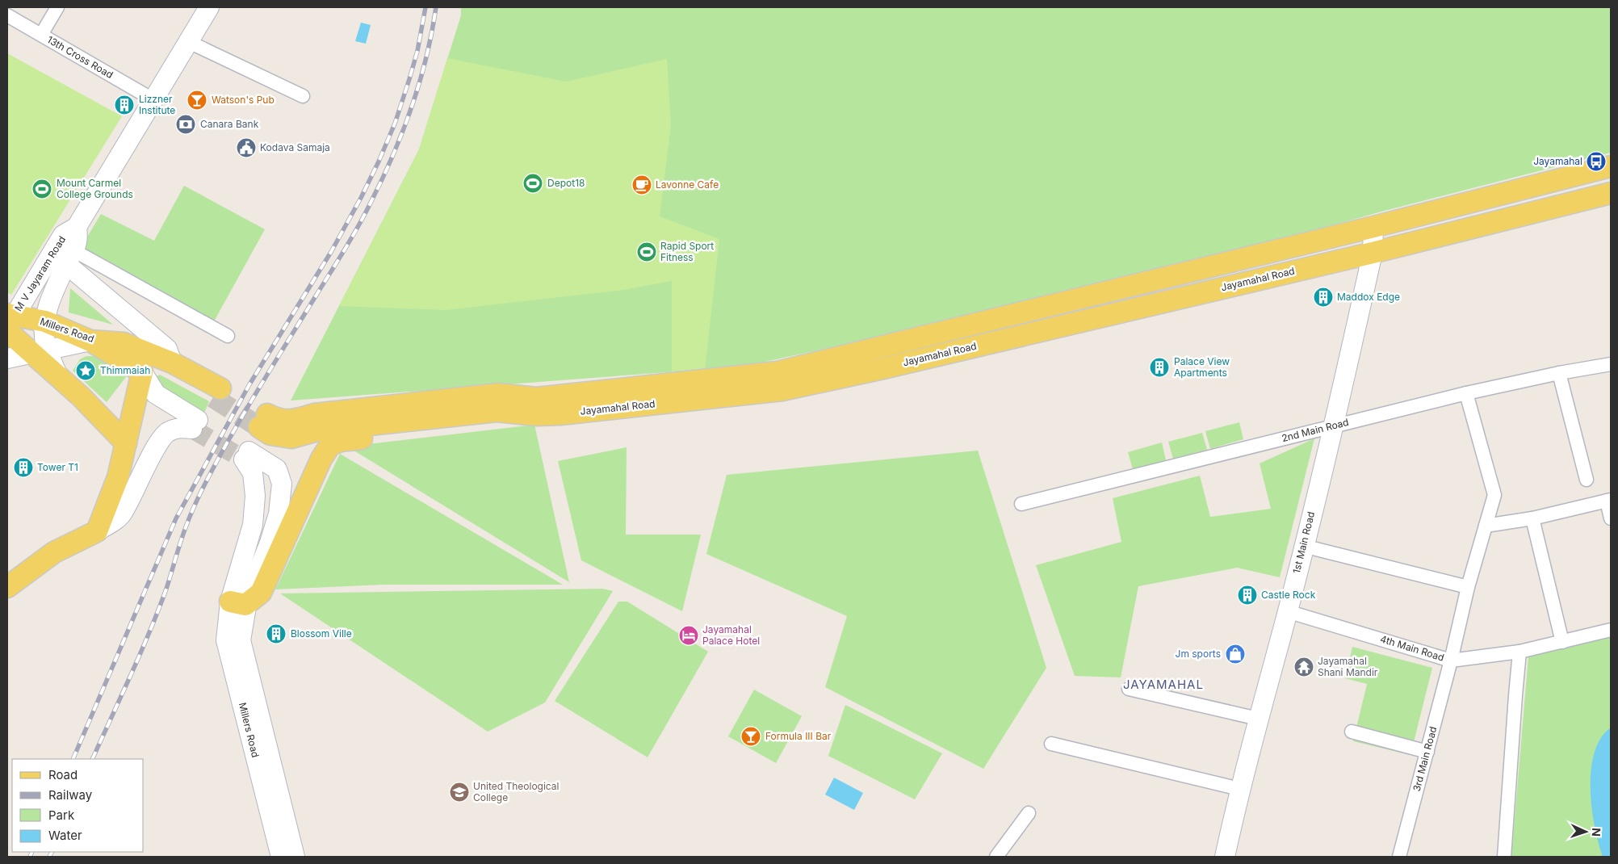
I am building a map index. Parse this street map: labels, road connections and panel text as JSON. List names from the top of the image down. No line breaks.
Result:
{"streets":{"main road":["Jayamahal Road","Millers Road"],"street":["13th Cross Road","M V Jayaram Road","2nd Main Road","1st Main Road","4th Main Road","3rd Main Road"]},"crossings":[["13th Cross Road","M V Jayaram Road"],["M V Jayaram Road","Millers Road"],["Jayamahal Road","1st Main Road"],["2nd Main Road","1st Main Road"],["2nd Main Road","3rd Main Road"],["1st Main Road","4th Main Road"],["4th Main Road","3rd Main Road"]],"districts":["JAYAMAHAL"],"places":{"bar":["Watson's Pub","Formula III Bar"],"building":["Lizzner Institute","Maddox Edge","Palace View Apartments","Tower T1","Castle Rock","Blossom Ville"],"bank":["Canara Bank"],"public building":["Kodava Samaja"],"bus stop":["Jayamahal"],"sports":["Depot18","Mount Carmel College Grounds","Rapid Sport Fitness"],"cafe":["Lavonne Cafe"],"place":["Thimmaiah"],"hotel":["Jayamahal Palace Hotel"],"shop":["Jm sports"],"temple":["Jayamahal Shani Mandir"],"school or university":["United Theological College"]},"legend":["Road","Railway","Park","Water"],"north":"right"}
